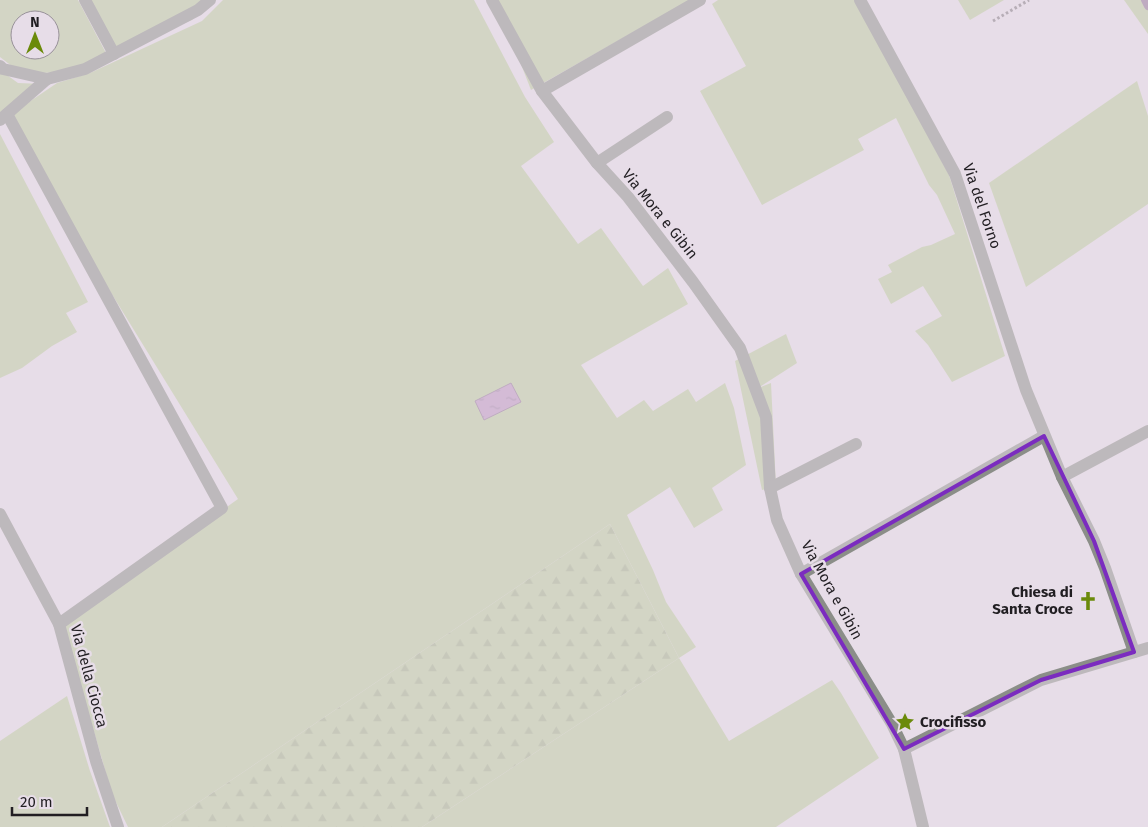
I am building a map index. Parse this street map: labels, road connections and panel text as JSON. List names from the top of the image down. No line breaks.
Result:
{"streets":{"street":["Via del Forno","Via Mora e Gibin","Via della Ciocca"]},"places":{"church":["Chiesa di Santa Croce"],"place":["Crocifisso"]},"scale_bar":"20 m","north":"top"}
